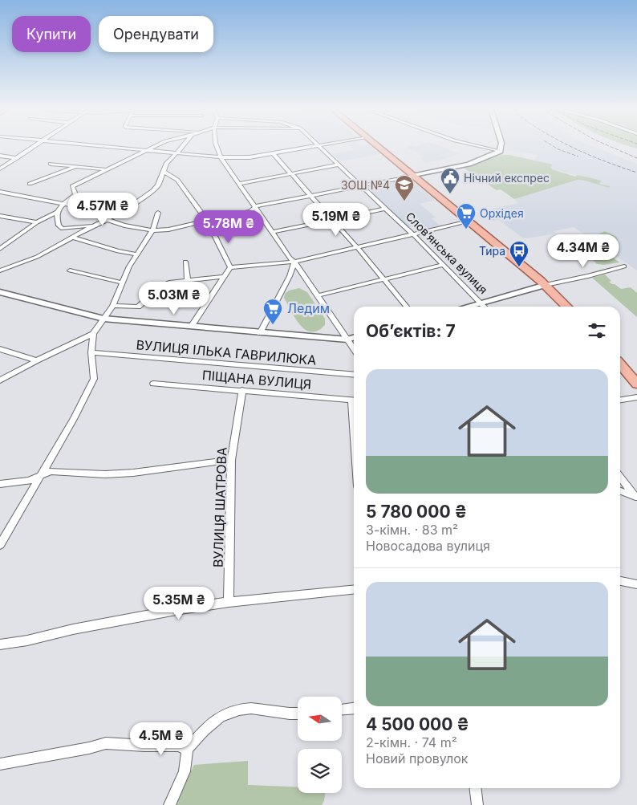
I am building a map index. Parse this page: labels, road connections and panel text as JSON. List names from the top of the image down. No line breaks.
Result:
{"streets":{"street":["Словʼянська вулиця","ВУЛИЦЯ ІЛЬКА ГАВРИЛЮКА","ПІЩАНА ВУЛИЦЯ","ВУЛИЦЯ ШАТРОВА"]},"crossings":[["ПІЩАНА ВУЛИЦЯ","ВУЛИЦЯ ШАТРОВА"]],"places":{"public building":["Нічний експрес"],"school or university":["ЗОШ №4"],"supermarket":["Орхідея","Ледим"],"bus stop":["Тира"]},"north":"left","page":{"chip":["Купити","Орендувати"],"price":["4.57M ₴","5.19M ₴","5.78M ₴","4.34M ₴","5.03M ₴","5.35M ₴","4.5M ₴"],"heading":"Об’єктів: 7","list":[{"name":"5 780 000 ₴","note":"3-кімн. · 83 m² · Новосадова вулиця"},{"name":"4 500 000 ₴","note":"2-кімн. · 74 m² · Новий провулок"}]}}
